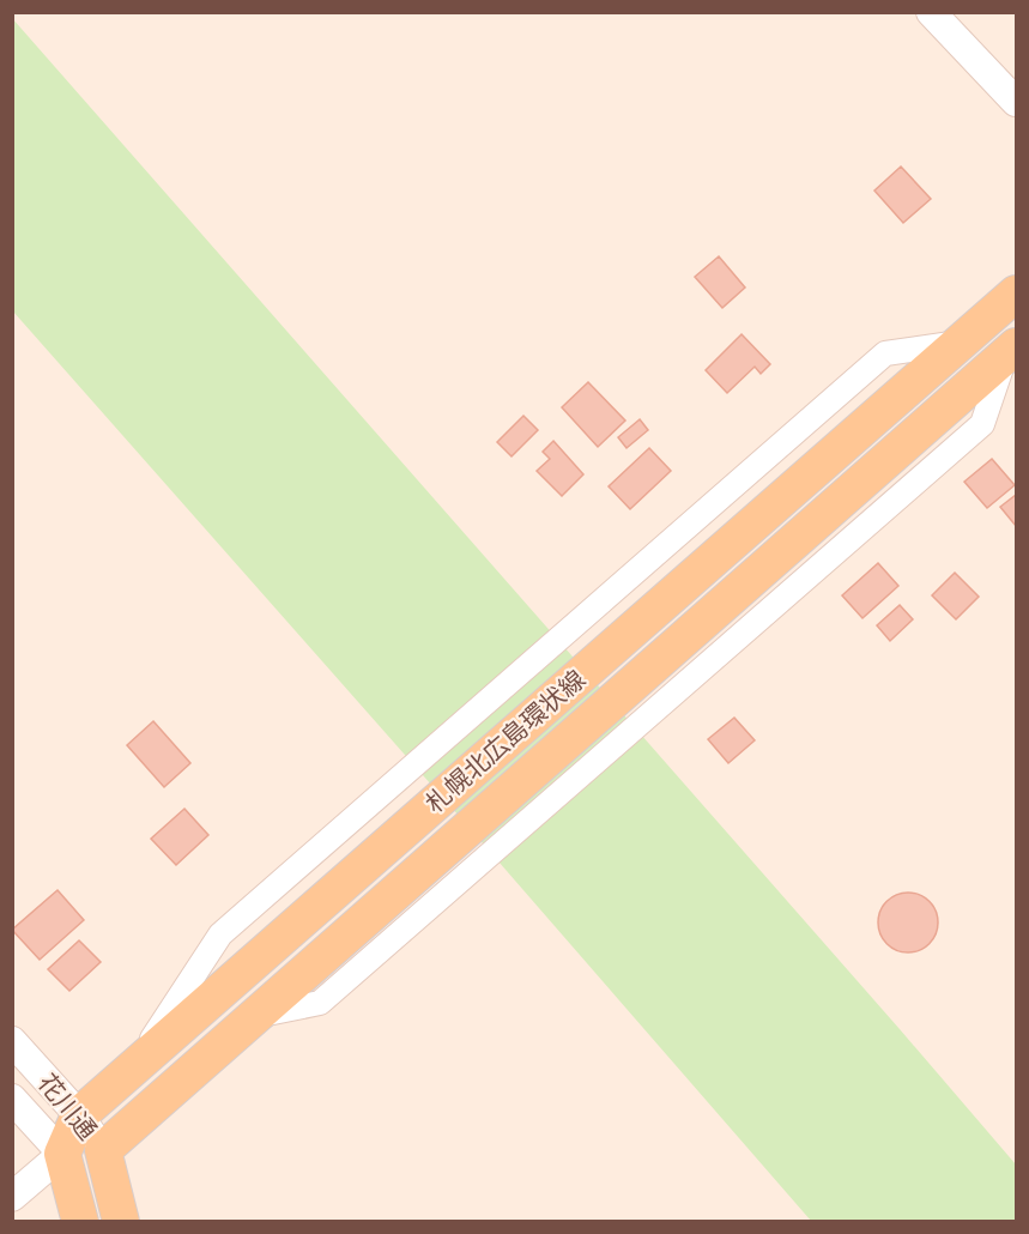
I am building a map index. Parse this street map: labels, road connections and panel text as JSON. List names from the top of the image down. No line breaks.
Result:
{"streets":{"main road":["札幌北広島環状線"],"street":["花川通"]},"crossings":[["札幌北広島環状線","花川通"]]}
